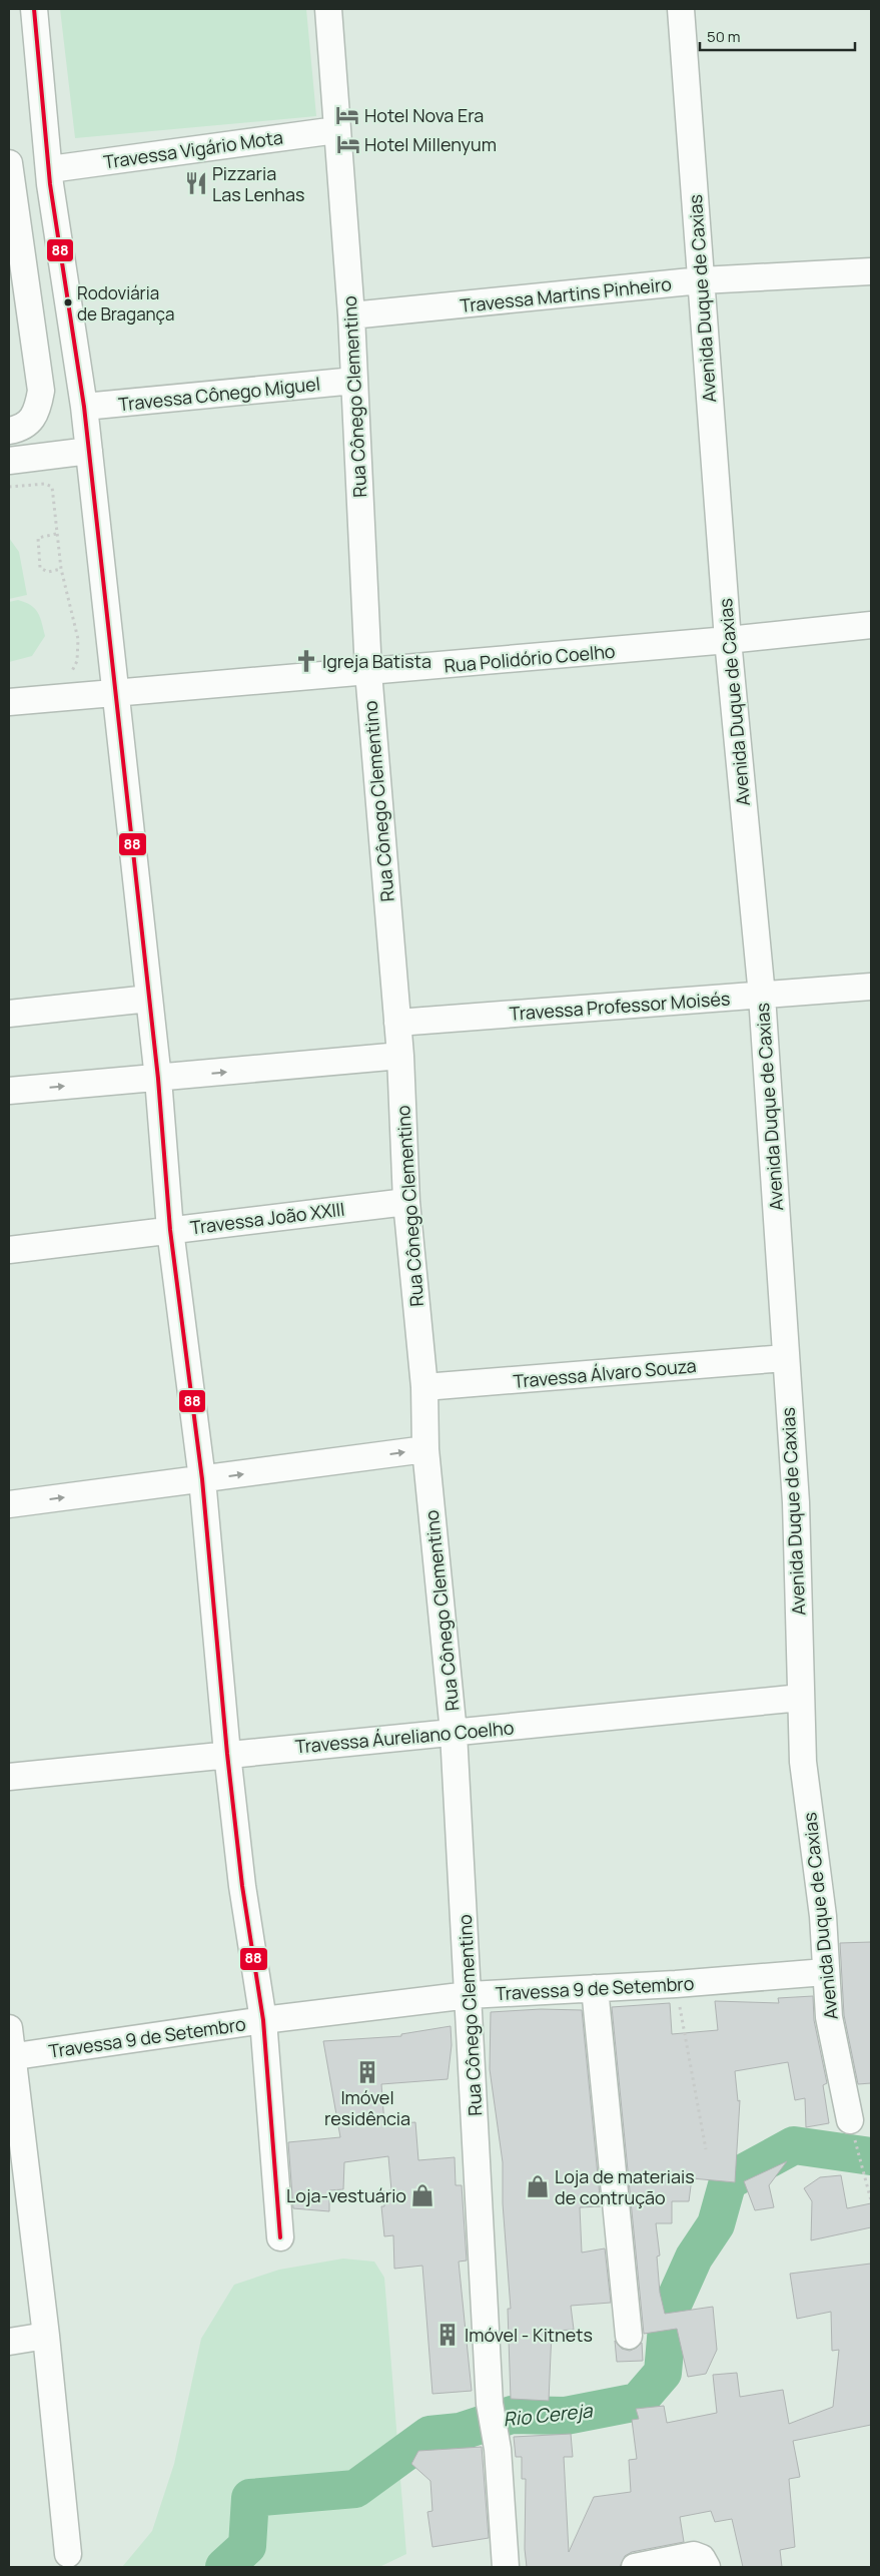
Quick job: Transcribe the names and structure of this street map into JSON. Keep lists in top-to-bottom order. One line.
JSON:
{"streets":{"street":["Travessa Vigário Mota","Travessa Martins Pinheiro","Avenida Duque de Caxias","Travessa Cônego Miguel","Rua Cônego Clementino","Rua Polidório Coelho","Travessa Professor Moisés","Travessa João XXIII","Travessa Álvaro Souza","Travessa Áureliano Coelho","Travessa 9 de Setembro"]},"crossings":[["Travessa Vigário Mota","Rua Cônego Clementino"],["Travessa Martins Pinheiro","Avenida Duque de Caxias"],["Travessa Martins Pinheiro","Rua Cônego Clementino"],["Avenida Duque de Caxias","Rua Polidório Coelho"],["Avenida Duque de Caxias","Travessa Professor Moisés"],["Avenida Duque de Caxias","Travessa Álvaro Souza"],["Avenida Duque de Caxias","Travessa Áureliano Coelho"],["Avenida Duque de Caxias","Travessa 9 de Setembro"],["Travessa Cônego Miguel","Rua Cônego Clementino"],["Rua Cônego Clementino","Rua Polidório Coelho"],["Rua Cônego Clementino","Travessa Professor Moisés"],["Rua Cônego Clementino","Travessa João XXIII"],["Rua Cônego Clementino","Travessa Álvaro Souza"],["Rua Cônego Clementino","Travessa Áureliano Coelho"],["Rua Cônego Clementino","Travessa 9 de Setembro"]],"water":["Rio Cereja"],"places":{"hotel":["Hotel Nova Era","Hotel Millenyum"],"restaurant":["Pizzaria Las Lenhas"],"other":["Rodoviária de Bragança"],"church":["Igreja Batista"],"building":["Imóvel residência","Imóvel - Kitnets"],"shop":["Loja de materiais de contrução","Loja-vestuário"]},"lines":["transit line 88"],"scale_bar":"50 m"}
